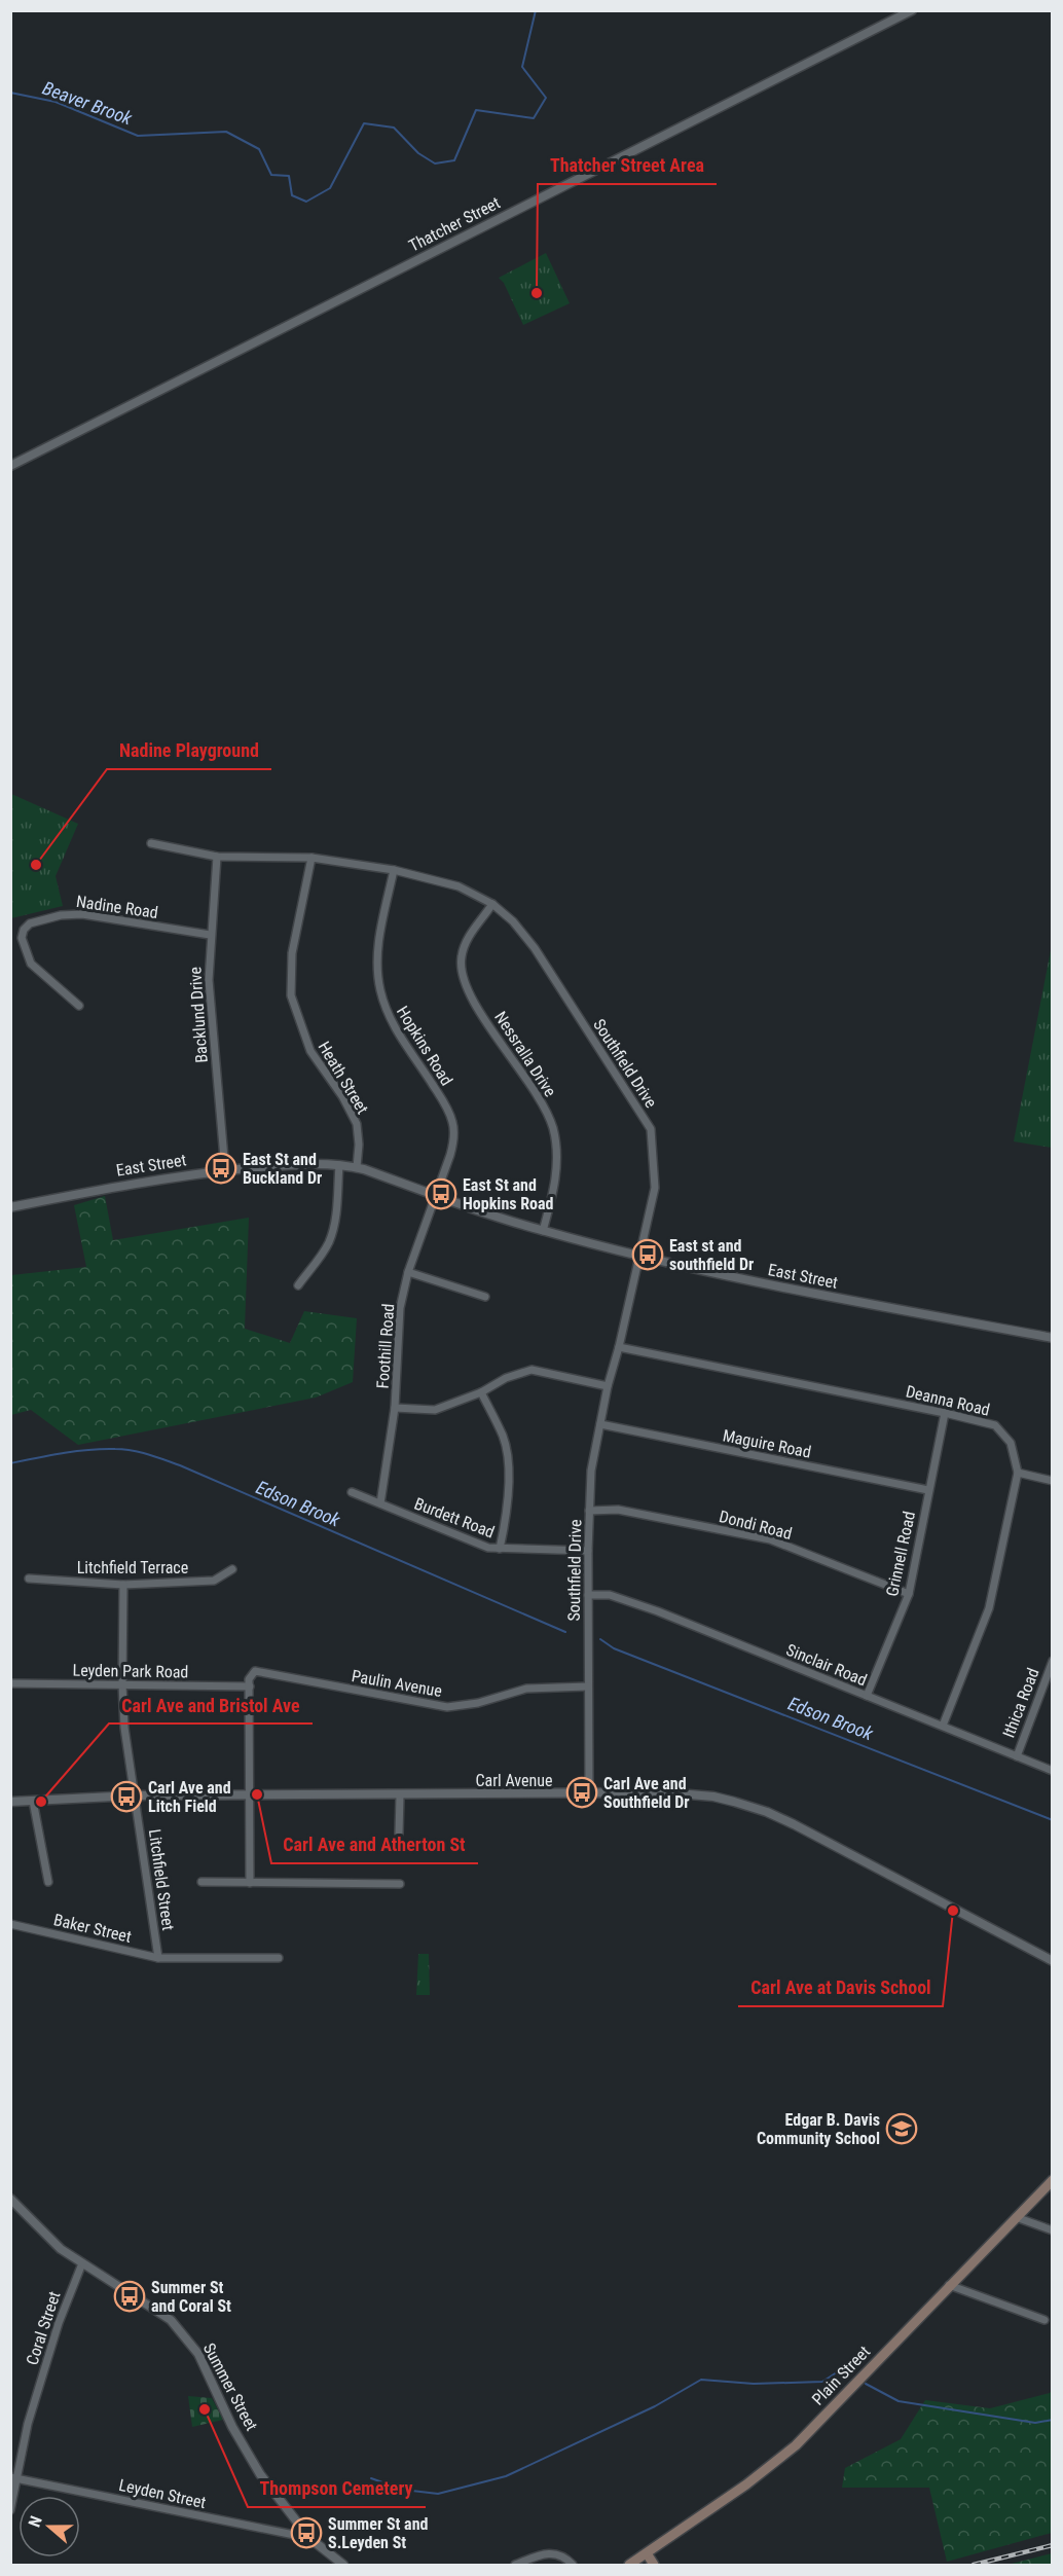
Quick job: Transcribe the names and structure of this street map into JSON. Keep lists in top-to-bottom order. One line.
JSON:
{"streets":{"main road":["Plain Street"],"street":["Thatcher Street","Nadine Road","Backlund Drive","Hopkins Road","Nessralla Drive","Southfield Drive","Heath Street","East Street","Foothill Road","Deanna Road","Maguire Road","Burdett Road","Dondi Road","Grinnell Road","Litchfield Terrace","Sinclair Road","Leyden Park Road","Paulin Avenue","Ithica Road","Carl Avenue","Litchfield Street","Baker Street","Coral Street","Summer Street","Leyden Street"]},"crossings":[["Nadine Road","Backlund Drive"],["Backlund Drive","Southfield Drive"],["Backlund Drive","East Street"],["Hopkins Road","Southfield Drive"],["Hopkins Road","East Street"],["Hopkins Road","Foothill Road"],["Nessralla Drive","Southfield Drive"],["Nessralla Drive","East Street"],["Southfield Drive","Heath Street"],["Southfield Drive","East Street"],["Southfield Drive","Deanna Road"],["Southfield Drive","Maguire Road"],["Southfield Drive","Burdett Road"],["Southfield Drive","Dondi Road"],["Southfield Drive","Sinclair Road"],["Southfield Drive","Paulin Avenue"],["Southfield Drive","Carl Avenue"],["Heath Street","East Street"],["East Street","Foothill Road"],["Foothill Road","Burdett Road"],["Deanna Road","Grinnell Road"],["Deanna Road","Sinclair Road"],["Maguire Road","Grinnell Road"],["Dondi Road","Grinnell Road"],["Grinnell Road","Sinclair Road"],["Litchfield Terrace","Litchfield Street"],["Sinclair Road","Ithica Road"],["Leyden Park Road","Paulin Avenue"],["Leyden Park Road","Litchfield Street"],["Carl Avenue","Litchfield Street"],["Litchfield Street","Baker Street"],["Coral Street","Summer Street"],["Coral Street","Leyden Street"],["Summer Street","Leyden Street"]],"water":["Beaver Brook","Edson Brook"],"places":{"other":["Thatcher Street Area","Nadine Playground","Carl Ave and Atherton St","Carl Ave and Bristol Ave","Carl Ave at Davis School","Thompson Cemetery"],"bus stop":["East St and Buckland Dr","East St and Hopkins Road","East st and southfield Dr","Carl Ave and Southfield Dr","Carl Ave and Litch Field","Summer St and Coral St","Summer St and S.Leyden St"],"school or university":["Edgar B. Davis Community School"]},"north":"left"}
